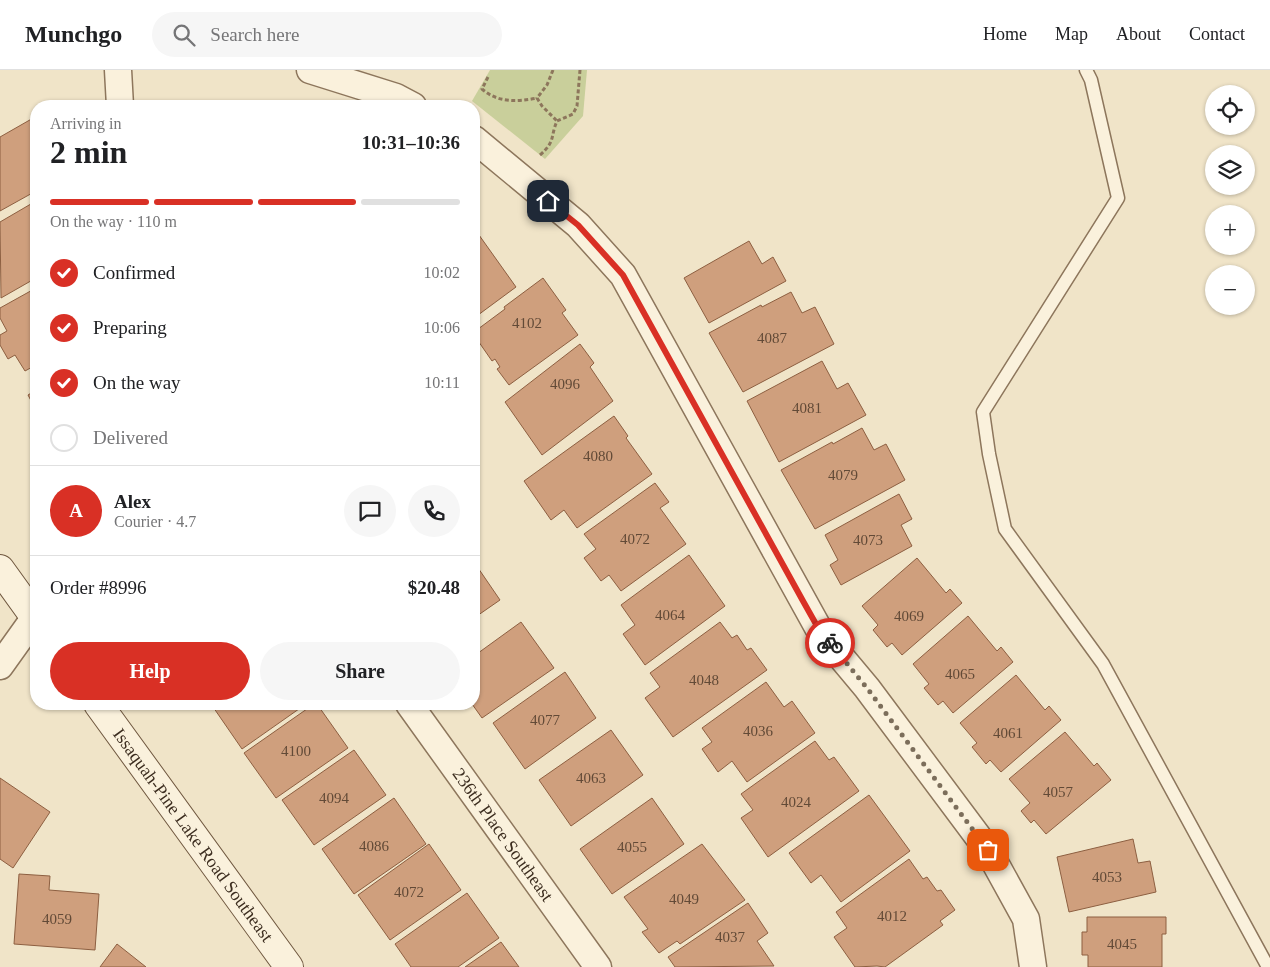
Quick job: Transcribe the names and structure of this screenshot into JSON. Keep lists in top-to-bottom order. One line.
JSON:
{"streets":{"main road":["Issaquah-Pine Lake Road Southeast"],"street":["236th Place Southeast"]},"house_numbers":["4102","4087","4096","4081","4080","4079","4072","4073","4064","4069","4065","4048","4077","4036","4061","4100","4063","4057","4094","4024","4086","4055","4053","4072","4049","4012","4059","4037","4045"],"page":{"header":"Munchgo","search":"Search here","nav":["Home","Map","About","Contact"],"map_buttons":["+","−"],"heading":["2 min","Arriving in","10:31–10:36"],"panel":["Alex","Courier · 4.7","Order #8996","$20.48"],"bar":"On the way · 110 m","list":[["Confirmed","10:02"],["Preparing","10:06"],["On the way","10:11"],"Delivered"],"round":"A","buttons":["Help","Share"]}}
